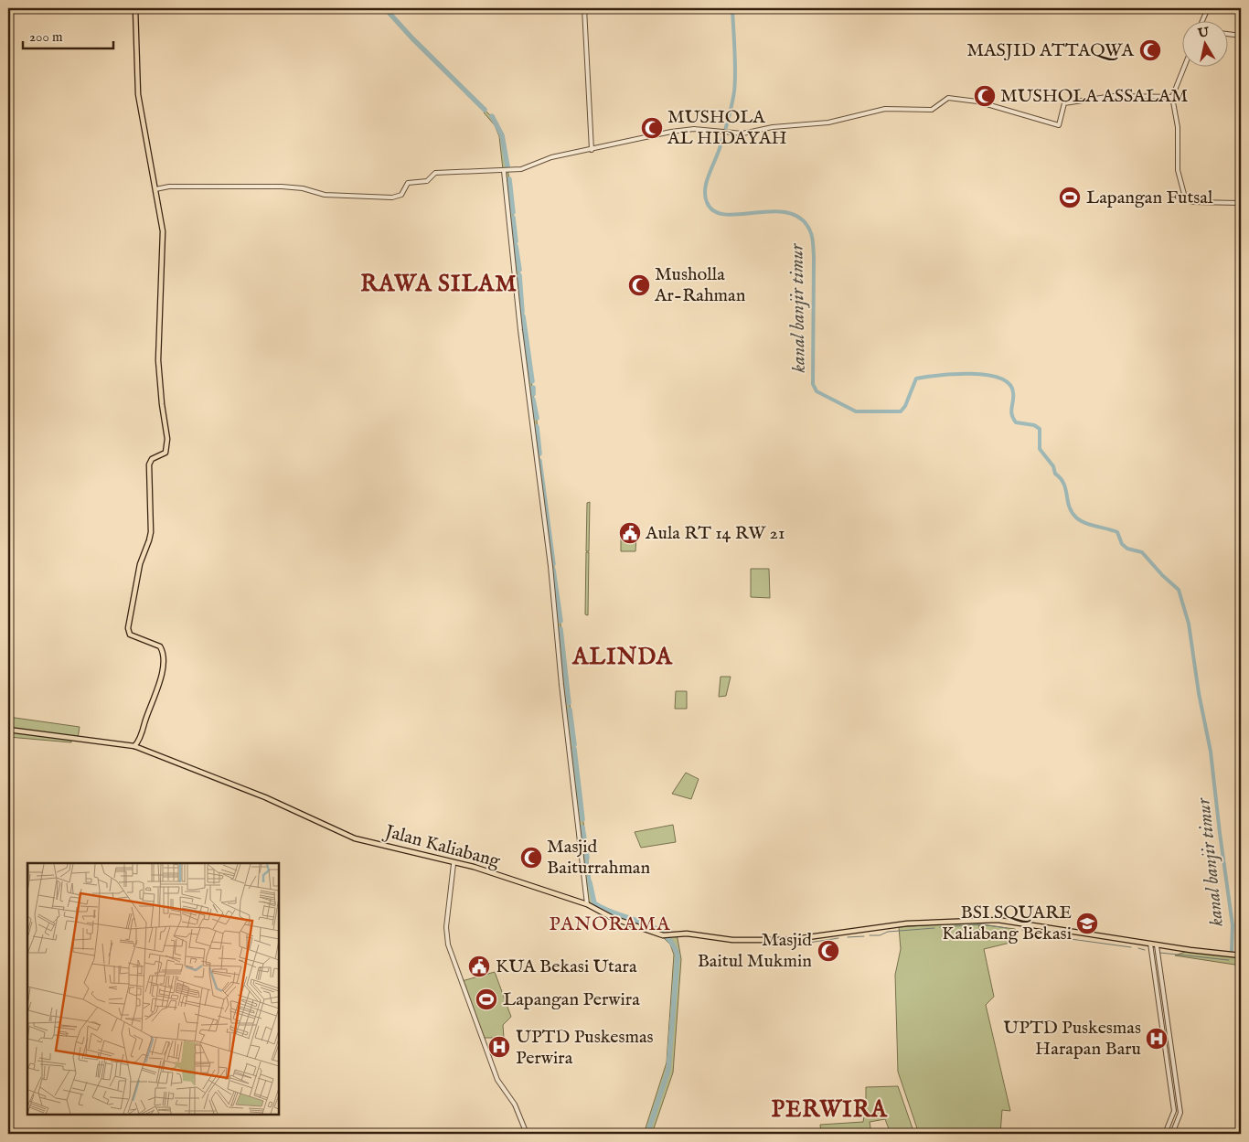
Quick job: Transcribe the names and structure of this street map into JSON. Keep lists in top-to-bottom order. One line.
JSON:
{"streets":{"main road":["Jalan Kaliabang"]},"districts":["RAWA SILAM","ALINDA","PANORAMA","PERWIRA"],"water":["kanal banjir timur"],"places":{"mosque":["MASJID ATTAQWA","MUSHOLA ASSALAM","MUSHOLA AL HIDAYAH","Musholla Ar-Rahman","Masjid Baiturrahman","Masjid Baitul Mukmin"],"sports":["Lapangan Futsal","Lapangan Perwira"],"public building":["Aula RT 14 RW 21","KUA Bekasi Utara"],"school or university":["BSI SQUARE Kaliabang Bekasi"],"hospital":["UPTD Puskesmas Harapan Baru","UPTD Puskesmas Perwira"]},"scale_bar":"200 m","north":"top"}
